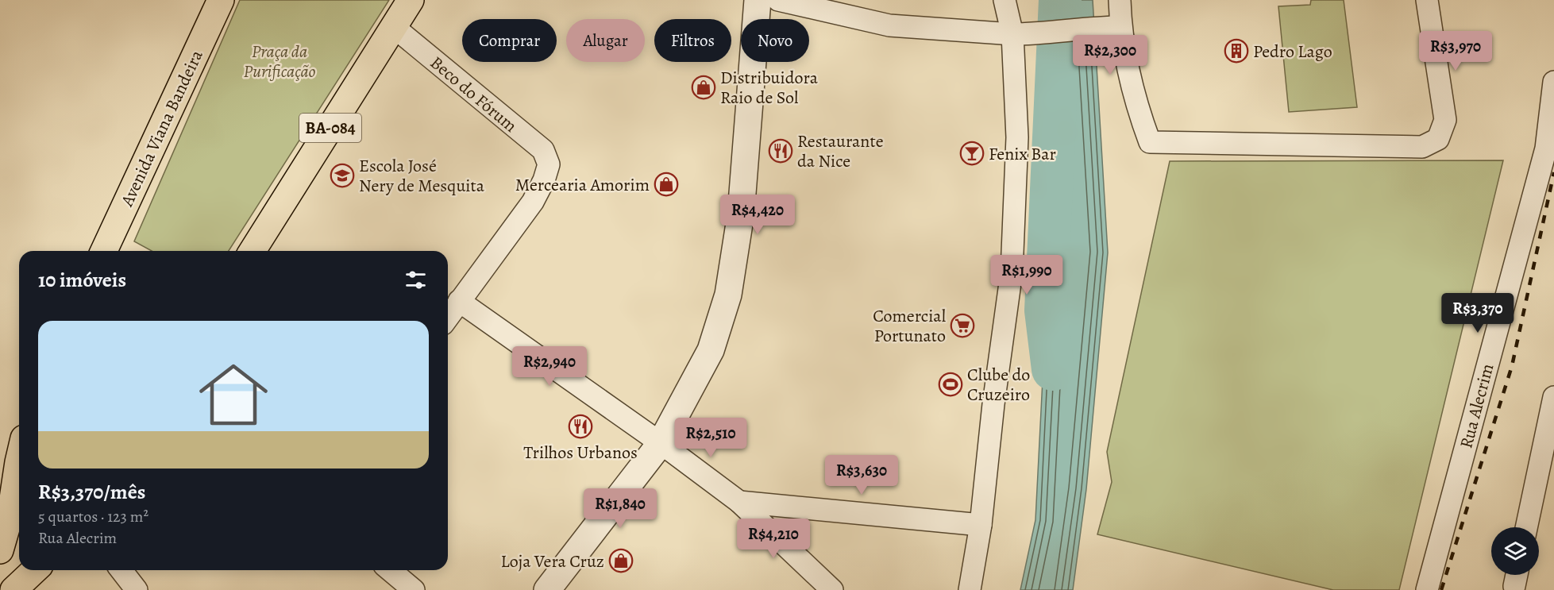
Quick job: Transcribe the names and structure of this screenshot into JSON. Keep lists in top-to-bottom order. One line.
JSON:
{"streets":{"main road":["Avenida Viana Bandeira","BA-084"],"street":["Beco do Fórum","Rua Alecrim"]},"crossings":[["Beco do Fórum","BA-084"]],"parks":["Praça da Purificação"],"places":{"building":["Pedro Lago"],"shop":["Distribuidora Raio de Sol","Mercearia Amorim","Loja Vera Cruz"],"restaurant":["Restaurante da Nice","Trilhos Urbanos"],"bar":["Fenix Bar"],"school or university":["Escola José Nery de Mesquita"],"supermarket":["Comercial Portunato"],"sports":["Clube do Cruzeiro"]},"page":{"chip":["Comprar","Alugar","Filtros","Novo"],"price":["R$3,970","R$2,300","R$4,420","R$1,990","R$3,370","R$2,940","R$2,510","R$3,630","R$1,840","R$4,210"],"heading":"10 imóveis","list":[{"name":"R$3,370/mês","note":"5 quartos · 123 m² · Rua Alecrim"}]}}
